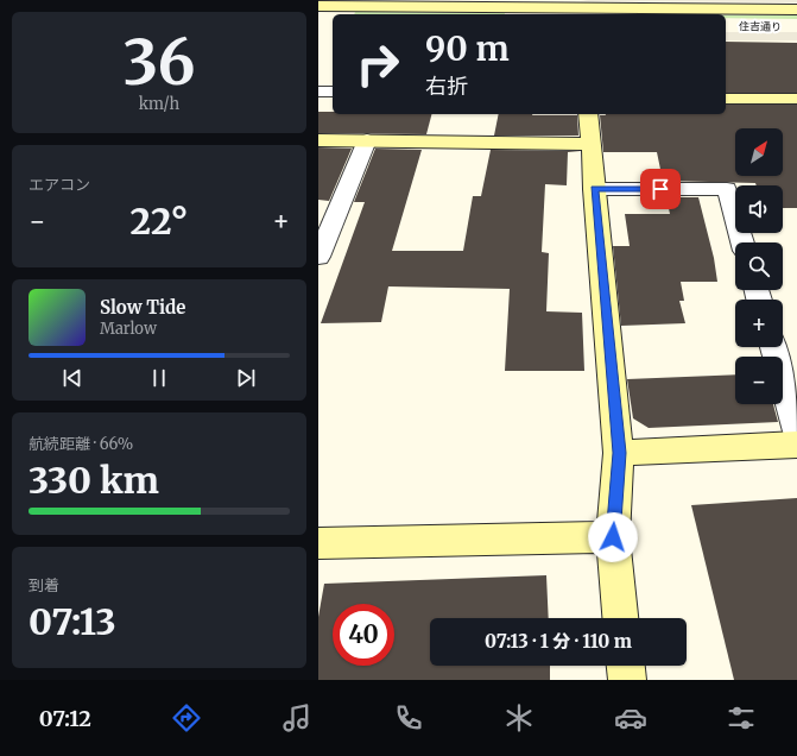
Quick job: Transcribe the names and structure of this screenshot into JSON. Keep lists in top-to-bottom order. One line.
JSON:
{"streets":{"street":["住吉通り"]},"north":"top right","page":{"tile":[["36","km/h"],"エアコン",["航続距離 · 66%","330 km"],["到着","07:13"]],"turn":["90 m","右折"],"map_buttons":["+","−"],"heat":["−","22°","+"],"song":["Slow Tide","Marlow"],"limit":"40","trip":"07:13 · 1 分 · 110 m","tabs":"07:12"}}
